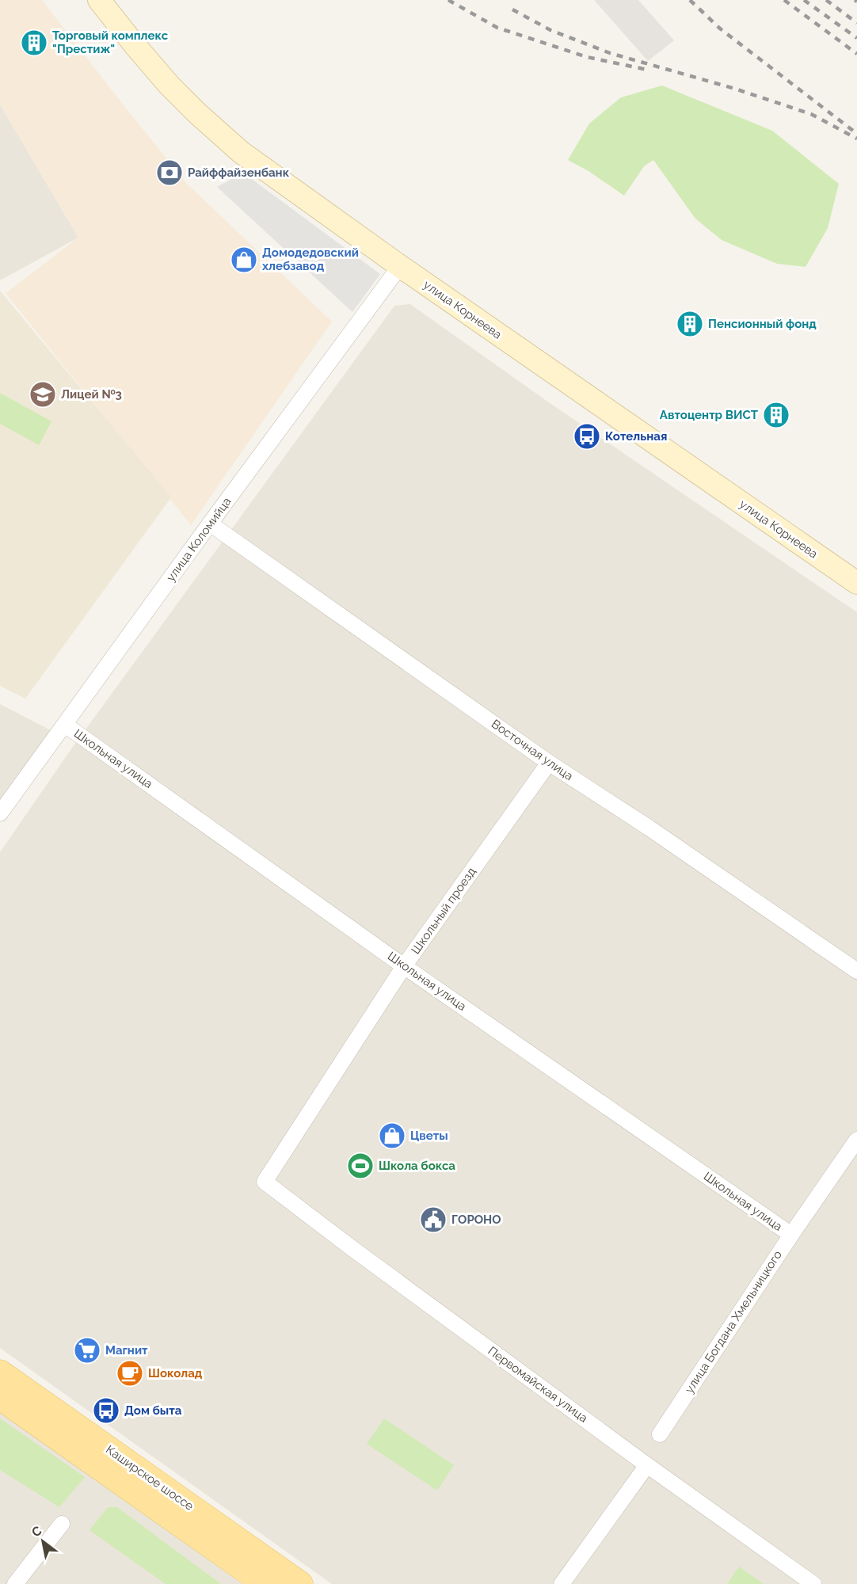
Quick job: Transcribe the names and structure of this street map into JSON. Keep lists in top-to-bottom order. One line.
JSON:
{"streets":{"main road":["Каширское шоссе"],"street":["улица Корнеева","улица Коломийца","Восточная улица","Школьная улица","Школьный проезд","улица Богдана Хмельницкого","Первомайская улица"]},"crossings":[["улица Корнеева","улица Коломийца"],["улица Коломийца","Восточная улица"],["улица Коломийца","Школьная улица"],["Восточная улица","Школьный проезд"],["Школьная улица","Школьный проезд"],["Школьная улица","улица Богдана Хмельницкого"],["Школьный проезд","Первомайская улица"]],"places":{"building":["Торговый комплекс \"Престиж\"","Пенсионный фонд","Автоцентр ВИСТ"],"bank":["Райффайзенбанк"],"shop":["Домодедовский хлебзавод","Цветы"],"school or university":["Лицей №3"],"bus stop":["Котельная","Дом быта"],"sports":["Школа бокса"],"public building":["ГОРОНО"],"supermarket":["Магнит"],"cafe":["Шоколад"]},"north":"top left"}
